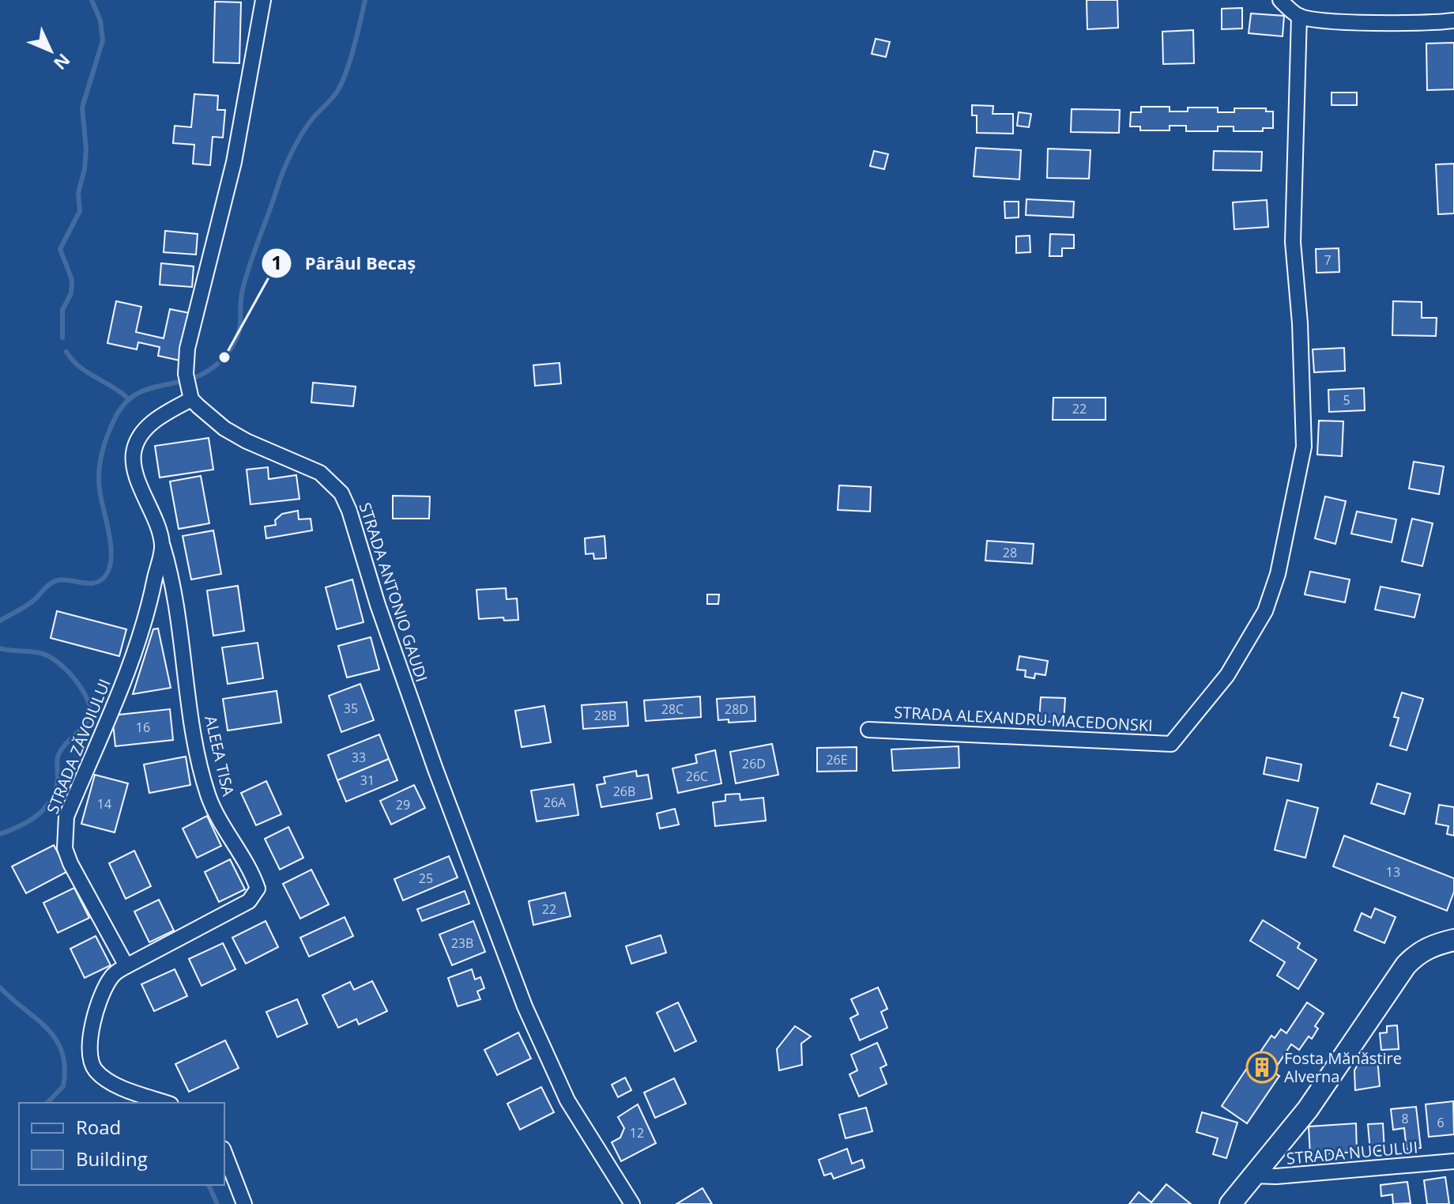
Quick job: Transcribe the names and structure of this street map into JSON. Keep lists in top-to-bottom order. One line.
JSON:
{"streets":{"street":["STRADA ANTONIO GAUDI","STRADA ALEXANDRU MACEDONSKI","STRADA ZĂVOIULUI","ALEEA TISA","STRADA NUCULUI"]},"crossings":[["STRADA ZĂVOIULUI","ALEEA TISA"]],"places":{"other":["Pârâul Becaș"],"building":["Fosta Mănăstire Alverna"]},"house_numbers":["7","5","22","28","35","28C","28D","28B","16","33","26E","26D","26C","31","26B","26A","14","29","13","25","22","23B","8","6","12"],"legend":["Road","Building"],"north":"bottom right"}
